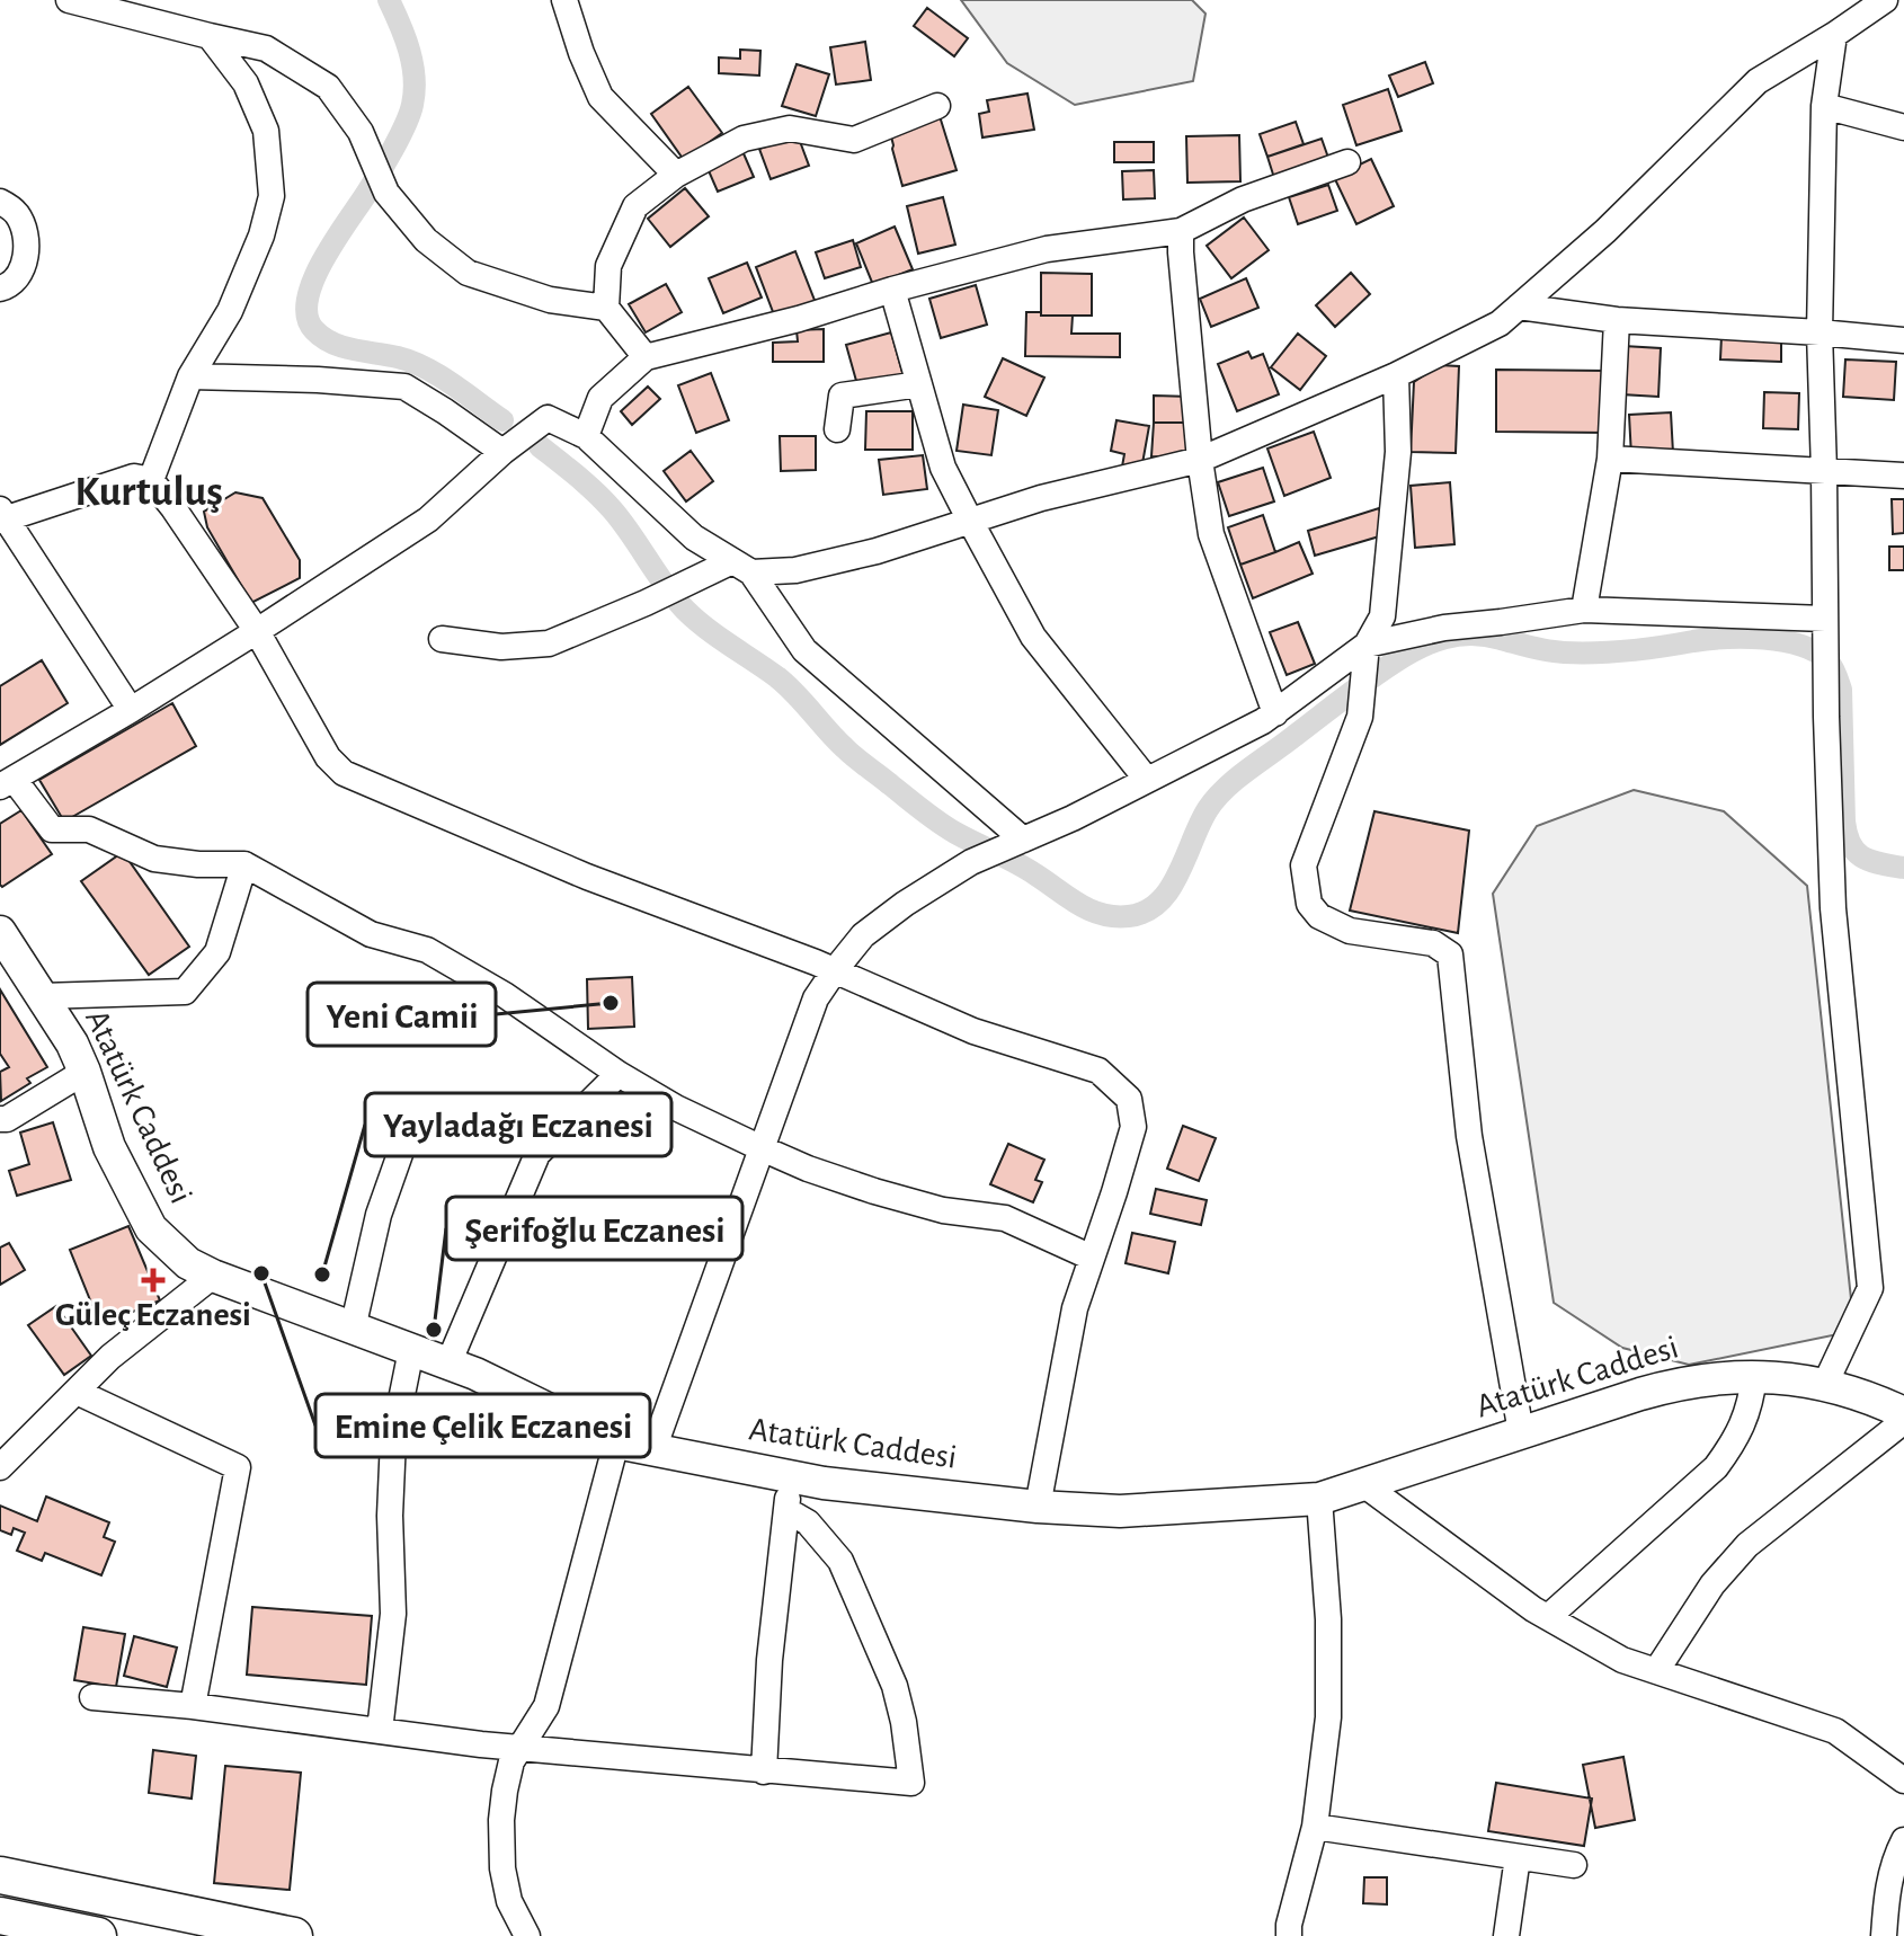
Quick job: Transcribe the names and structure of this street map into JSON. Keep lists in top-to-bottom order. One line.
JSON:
{"streets":{"main road":["Atatürk Caddesi"]},"districts":["Kurtuluş"],"places":{"other":["Yeni Camii","Emine Çelik Eczanesi","Yayladağı Eczanesi","Şerifoğlu Eczanesi"],"health":["Güleç Eczanesi"]}}
